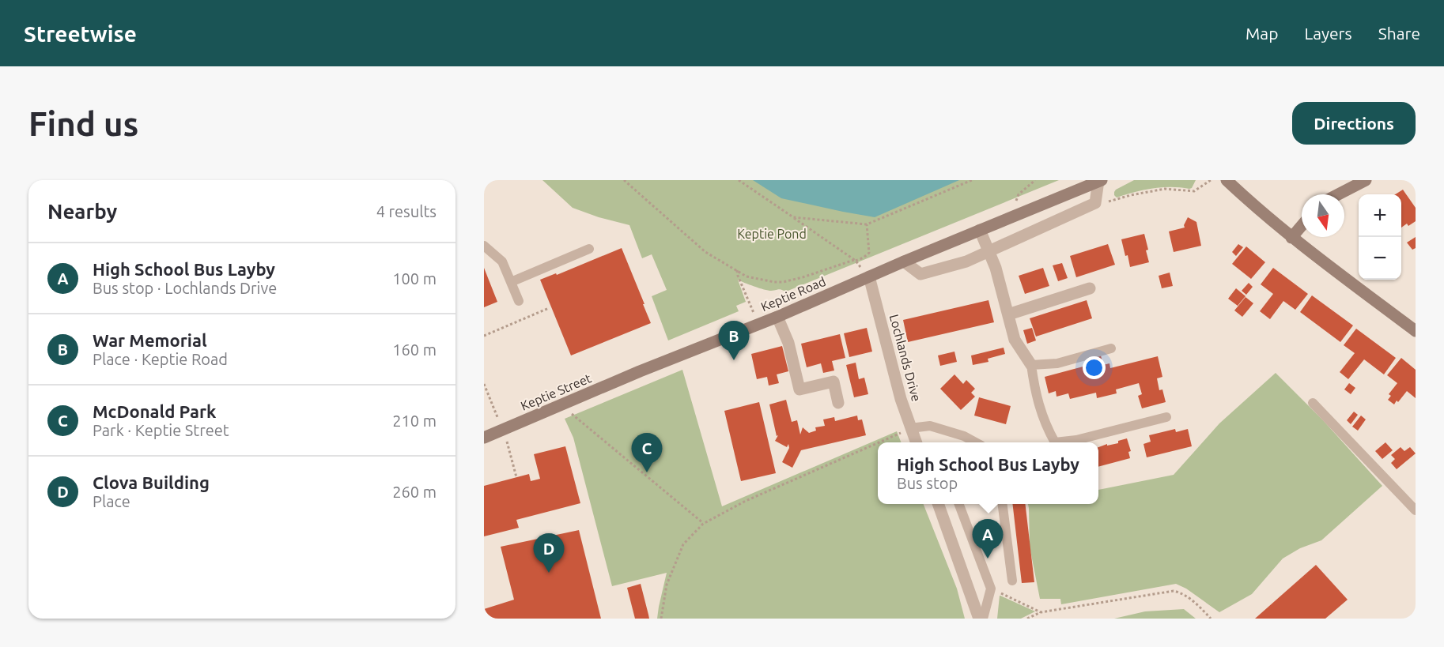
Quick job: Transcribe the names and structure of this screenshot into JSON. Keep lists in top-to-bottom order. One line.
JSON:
{"streets":{"main road":["Keptie Road","Keptie Street"],"street":["Lochlands Drive"]},"crossings":[["Keptie Road","Lochlands Drive"],["Keptie Road","Keptie Street"]],"parks":["Keptie Pond"],"north":"bottom","page":{"header":"Streetwise","nav":["Map","Layers","Share"],"buttons":"Directions","title":"Find us","heading":["Nearby","4 results"],"map_buttons":["+","−"],"list":[{"mark":"A","name":"High School Bus Layby","note":"Bus stop · Lochlands Drive","value":"100 m"},{"mark":"B","name":"War Memorial","note":"Place · Keptie Road","value":"160 m"},{"mark":"C","name":"McDonald Park","note":"Park · Keptie Street","value":"210 m"},{"mark":"D","name":"Clova Building","note":"Place","value":"260 m"}],"pins":["B","C","A","D"],"popup":["High School Bus Layby","Bus stop"]}}
